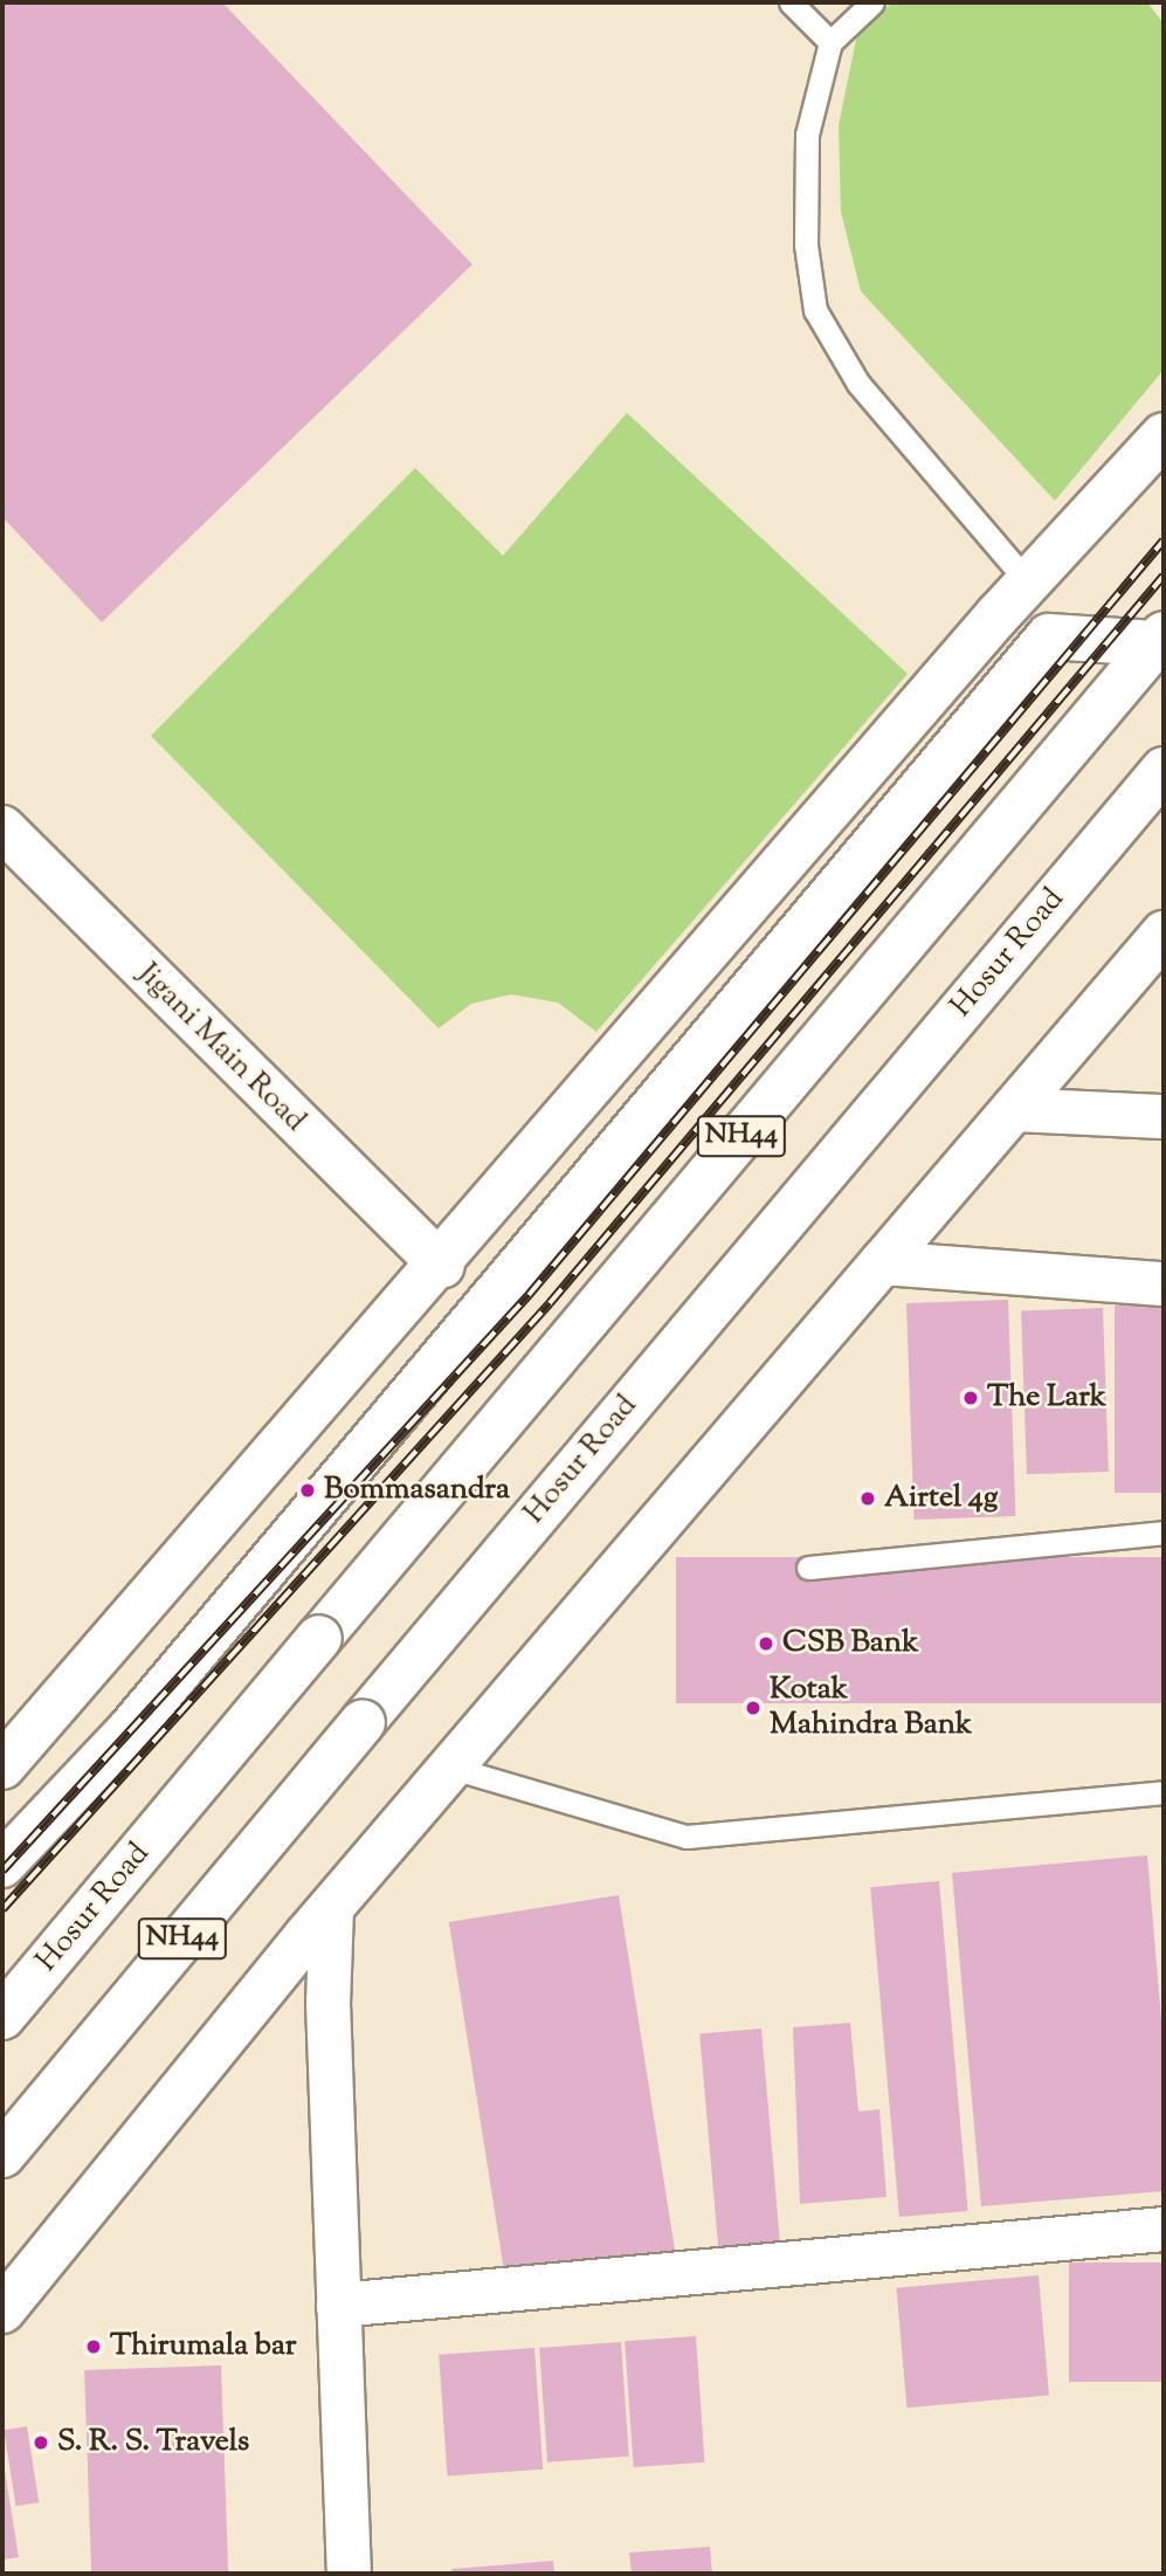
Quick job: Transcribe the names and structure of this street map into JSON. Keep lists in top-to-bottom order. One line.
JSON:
{"streets":{"main road":["Hosur Road","Jigani Main Road","NH44"]},"places":["The Lark","Bommasandra","Airtel 4g","CSB Bank","Kotak Mahindra Bank","Thirumala bar","S. R. S. Travels"]}
